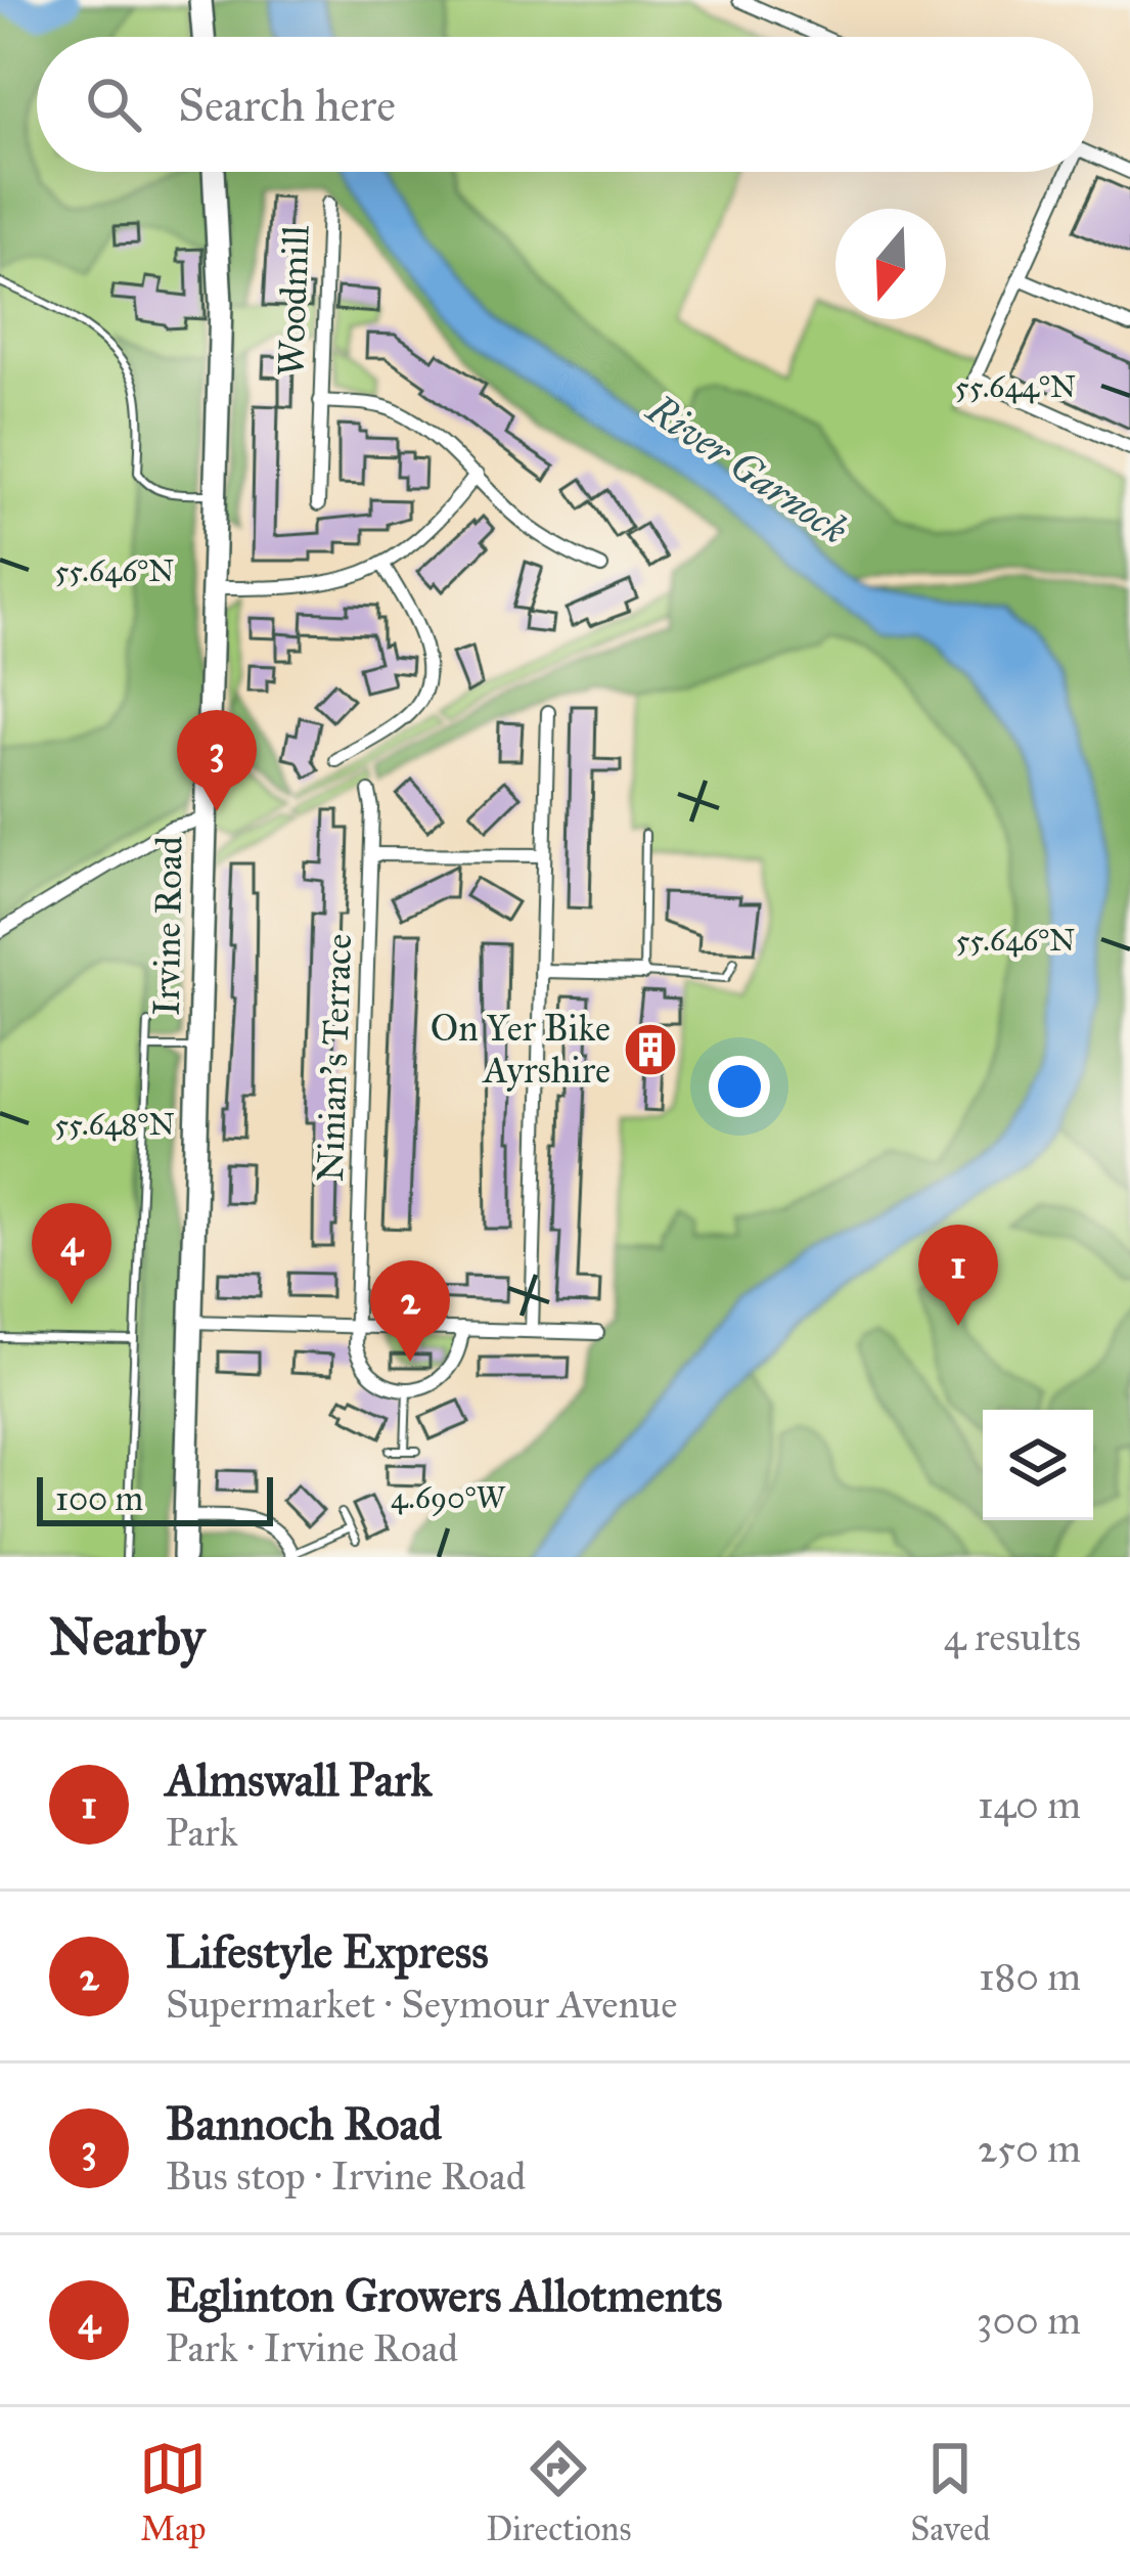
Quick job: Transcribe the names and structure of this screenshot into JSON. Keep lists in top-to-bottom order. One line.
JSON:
{"streets":{"main road":["Irvine Road"],"street":["Woodmill","Ninian's Terrace"]},"water":["River Garnock"],"places":{"building":["On Yer Bike Ayrshire"]},"scale_bar":"100 m","north":"bottom","page":{"search":"Search here","pins":["3","4","1","2"],"scale":"100 m","heading":["Nearby","4 results"],"list":[{"mark":"1","name":"Almswall Park","note":"Park","value":"140 m"},{"mark":"2","name":"Lifestyle Express","note":"Supermarket · Seymour Avenue","value":"180 m"},{"mark":"3","name":"Bannoch Road","note":"Bus stop · Irvine Road","value":"250 m"},{"mark":"4","name":"Eglinton Growers Allotments","note":"Park · Irvine Road","value":"300 m"}],"nav":["Map","Directions","Saved"]},"coordinates":["55.644°N","55.646°N","55.648°N","4.690°W"]}
